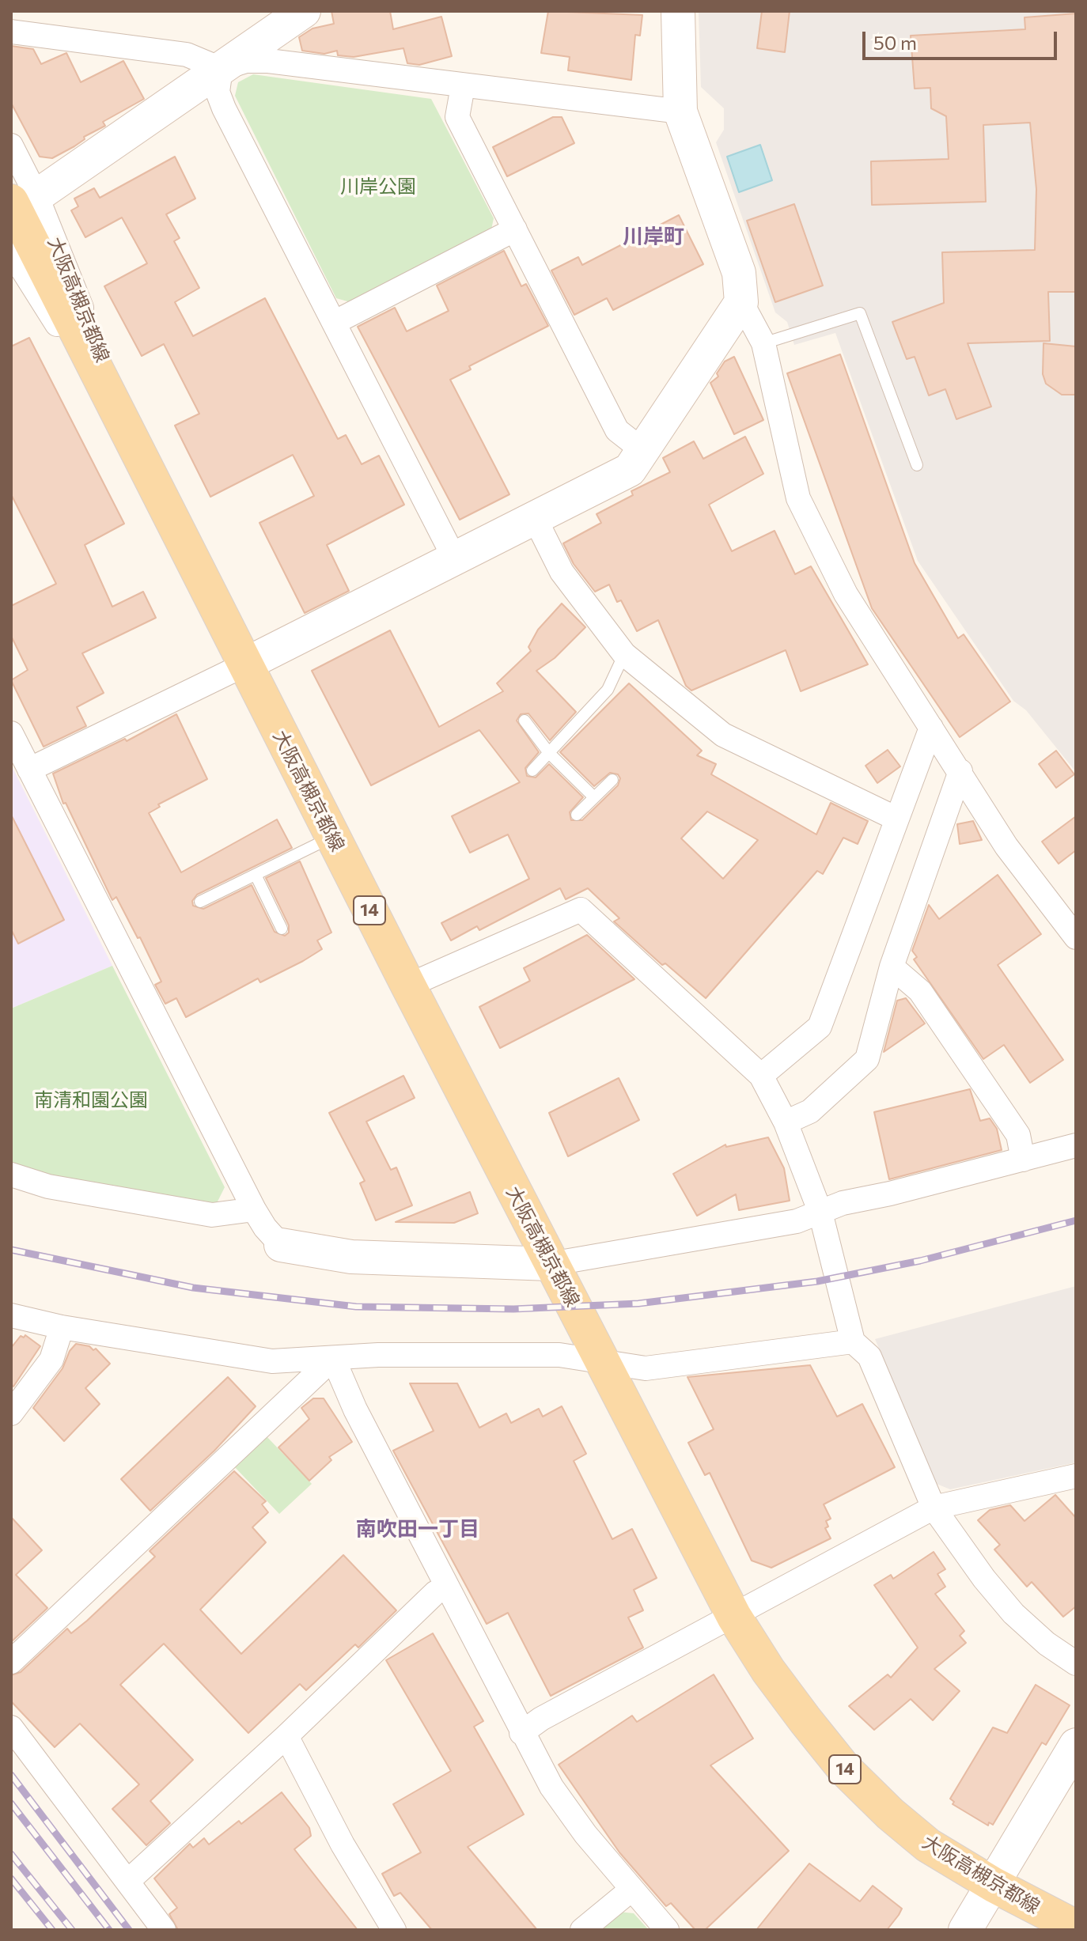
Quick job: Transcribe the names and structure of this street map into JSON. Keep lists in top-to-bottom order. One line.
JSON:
{"streets":{"main road":["大阪高槻京都線","14"]},"districts":["川岸町","南吹田一丁目"],"parks":["川岸公園","南清和園公園"],"scale_bar":"50 m"}
